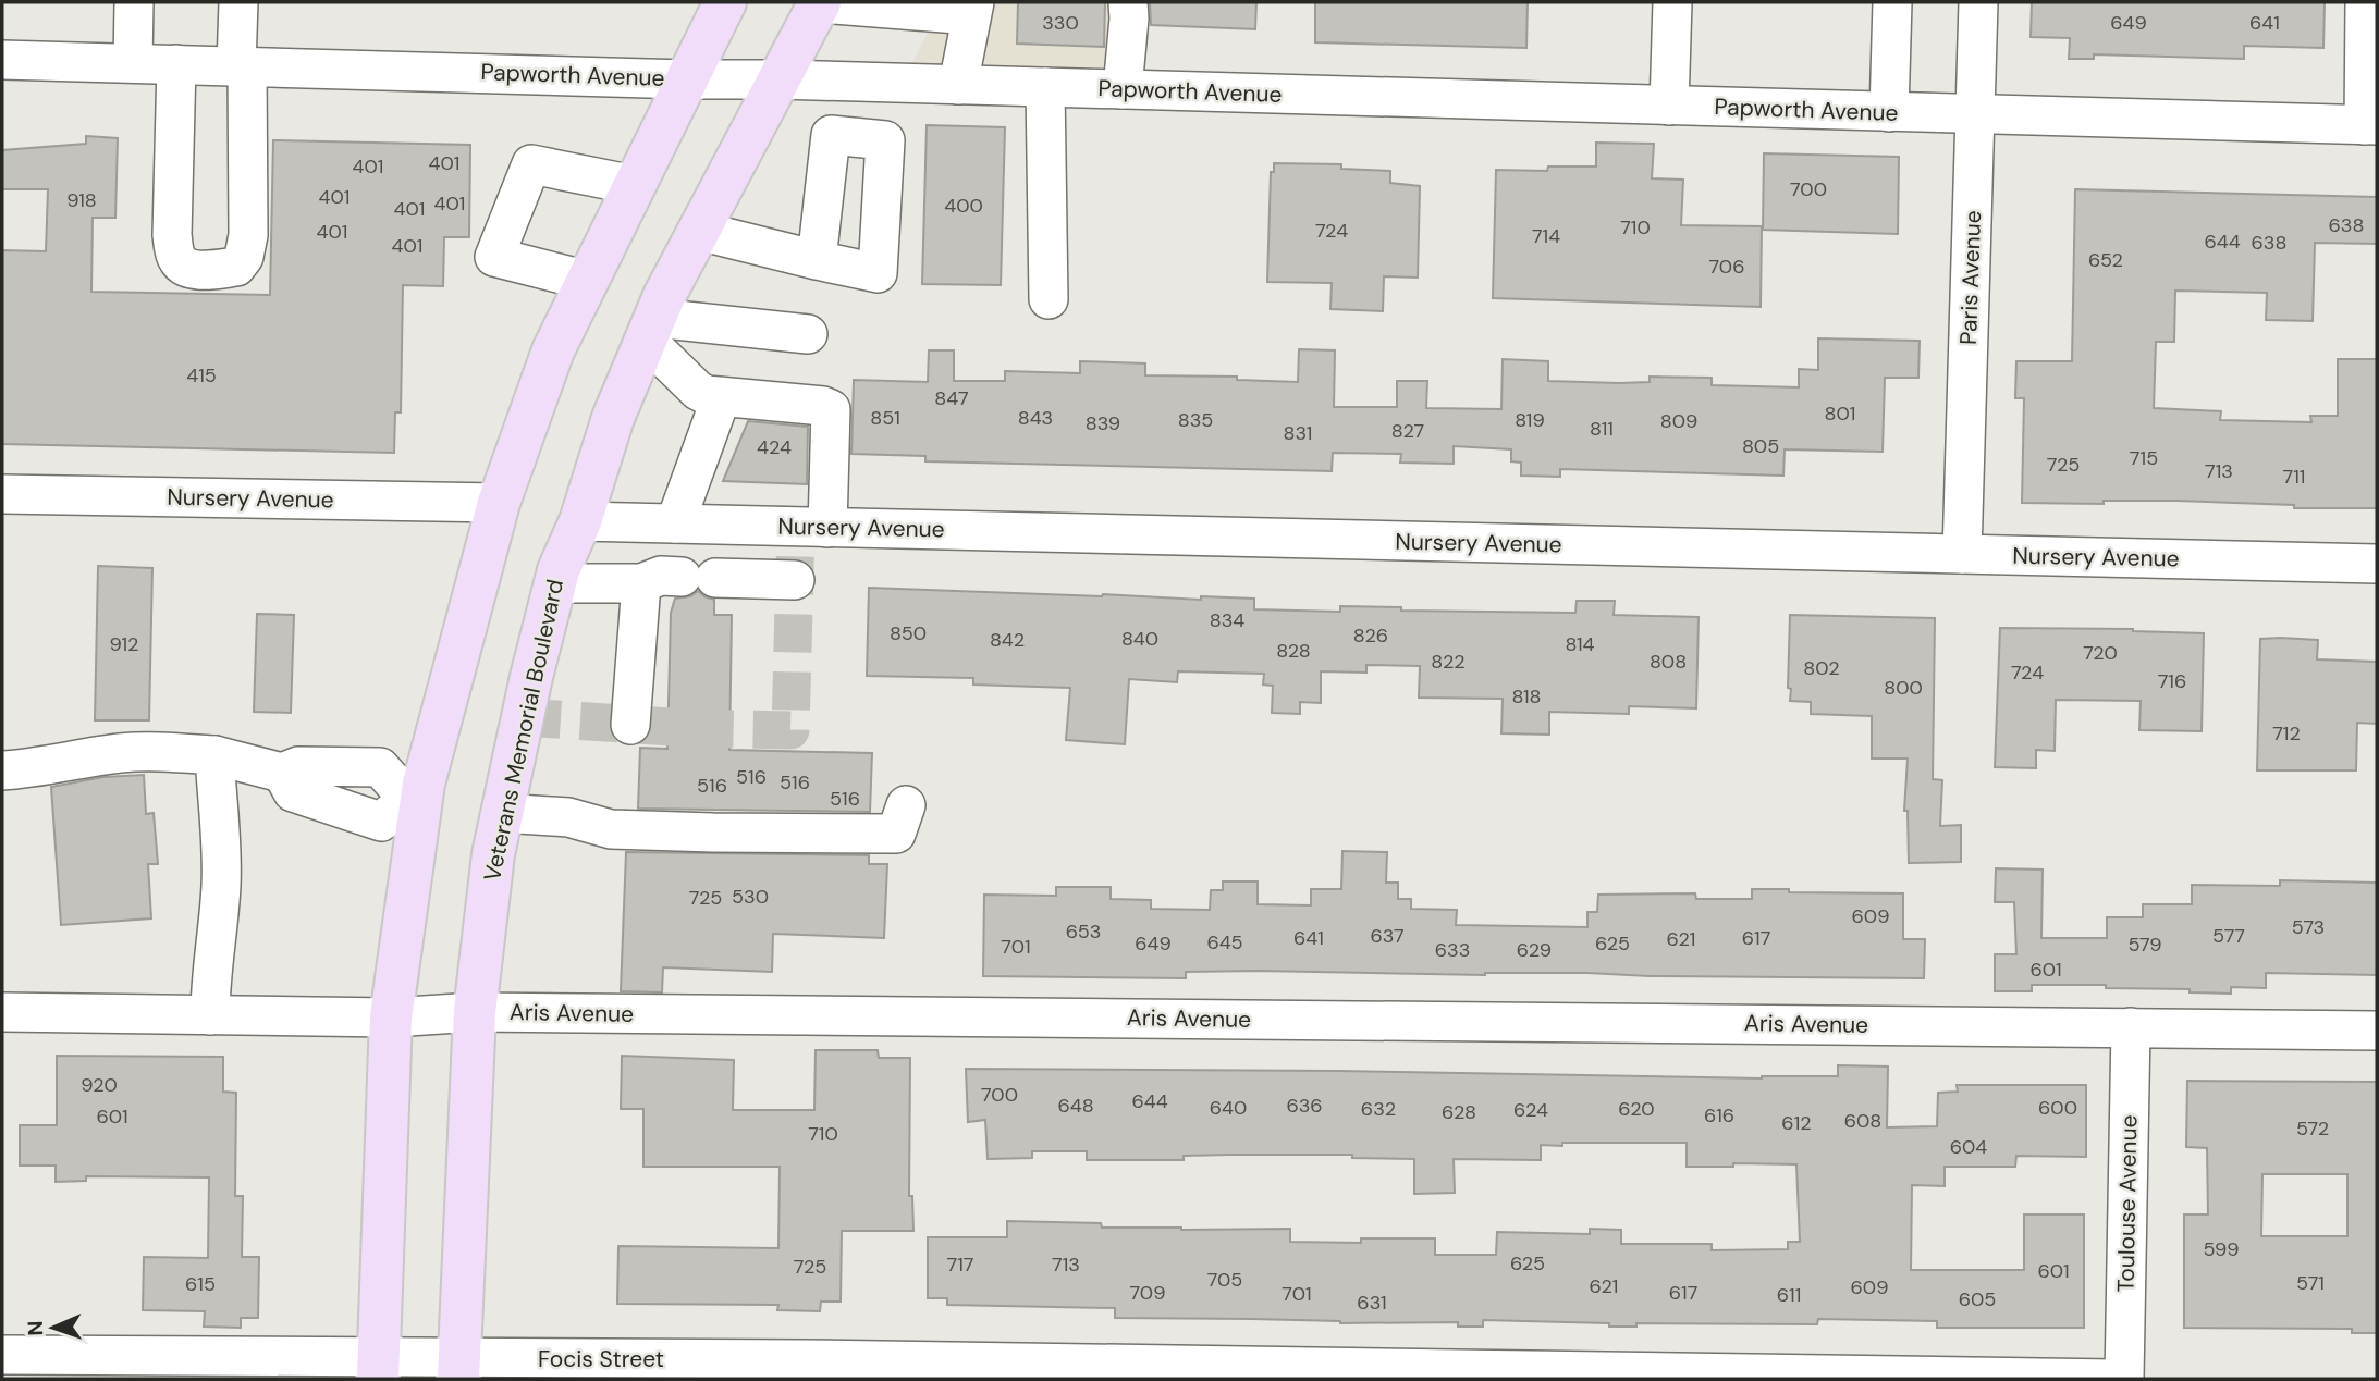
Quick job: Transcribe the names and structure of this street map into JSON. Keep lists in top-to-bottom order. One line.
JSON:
{"streets":{"main road":["Veterans Memorial Boulevard"],"street":["Papworth Avenue","Paris Avenue","Nursery Avenue","Aris Avenue","Toulouse Avenue","Focis Street"]},"crossings":[["Papworth Avenue","Paris Avenue"],["Papworth Avenue","Veterans Memorial Boulevard"],["Paris Avenue","Nursery Avenue"],["Nursery Avenue","Veterans Memorial Boulevard"],["Veterans Memorial Boulevard","Aris Avenue"],["Veterans Memorial Boulevard","Focis Street"],["Aris Avenue","Toulouse Avenue"]],"house_numbers":["330","649","641","401","401","700","401","918","401","400","401","638","710","724","401","714","644","638","401","652","706","415","847","801","851","843","835","819","809","839","811","827","831","805","424","715","725","713","711","834","850","826","840","842","912","814","828","720","822","808","802","724","716","800","818","712","516","516","516","516","530","725","609","573","653","637","577","641","617","621","645","649","625","579","701","633","629","601","920","700","644","648","636","640","600","632","620","624","628","616","601","608","612","572","710","604","599","625","717","713","725","601","705","571","615","621","609","709","617","701","611","605","631"],"north":"left"}
